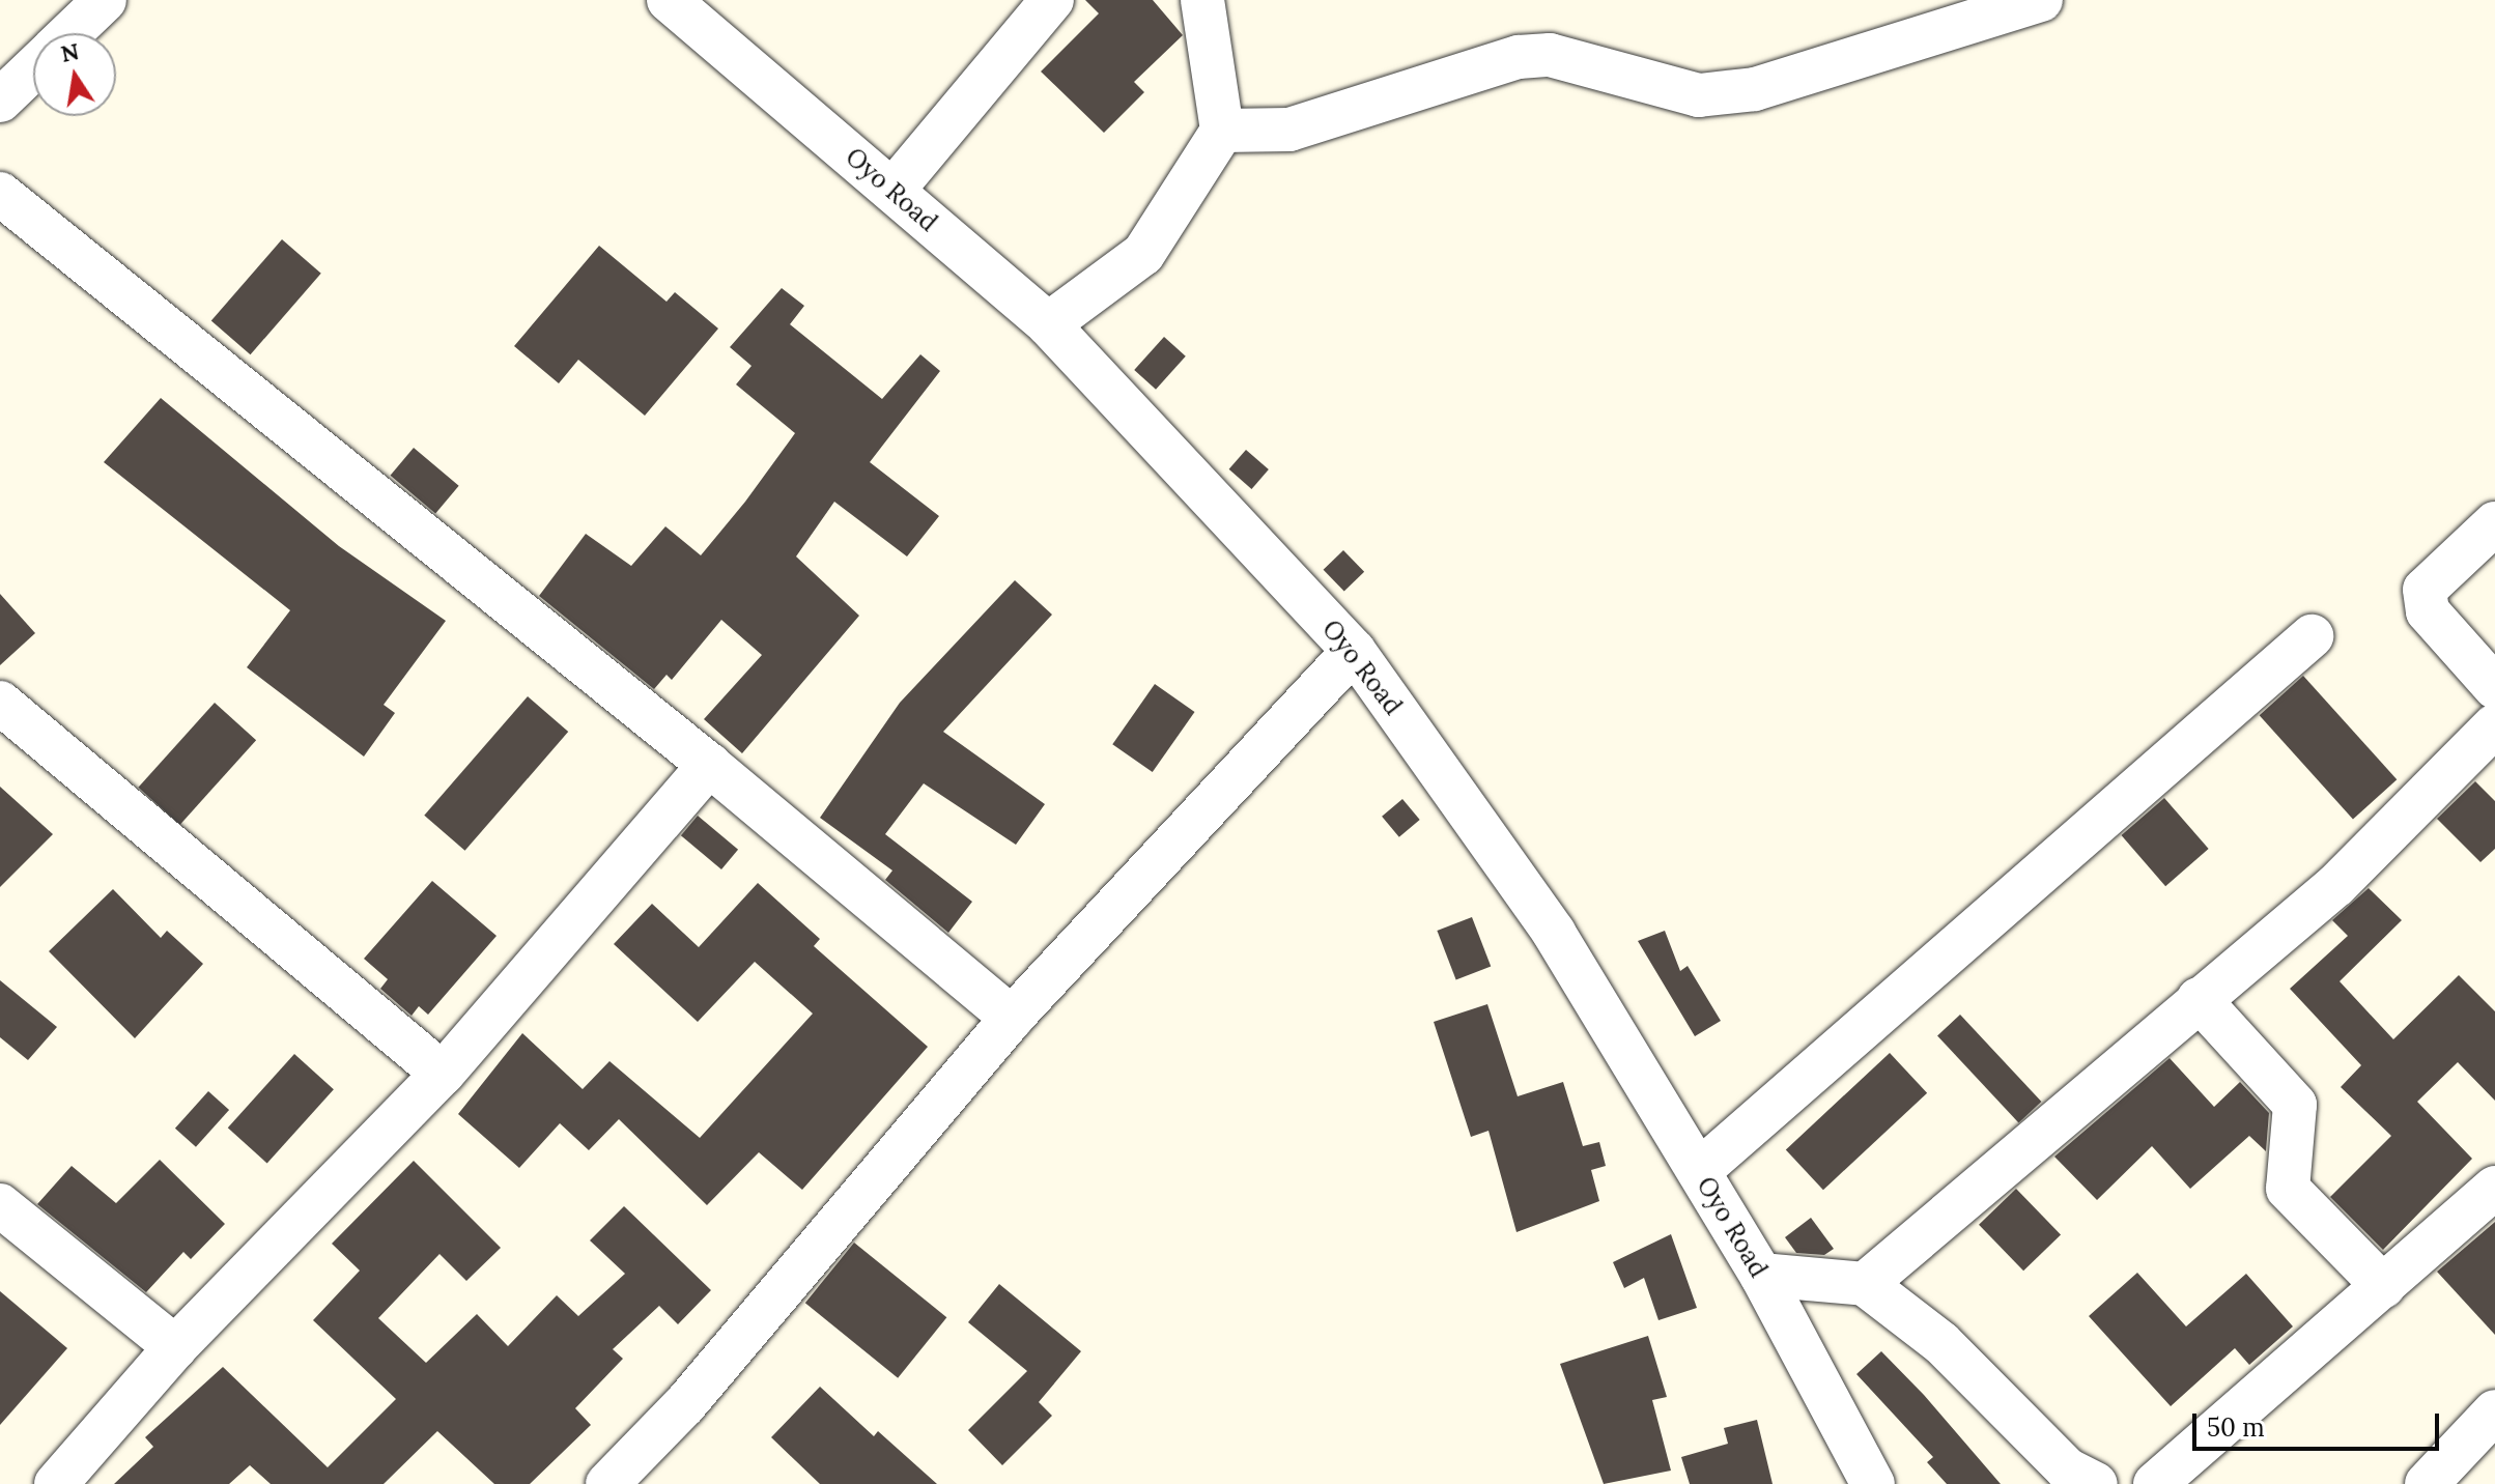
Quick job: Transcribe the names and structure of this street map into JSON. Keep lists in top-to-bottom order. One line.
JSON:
{"streets":{"street":["Oyo Road"]},"scale_bar":"50 m","north":"top"}
